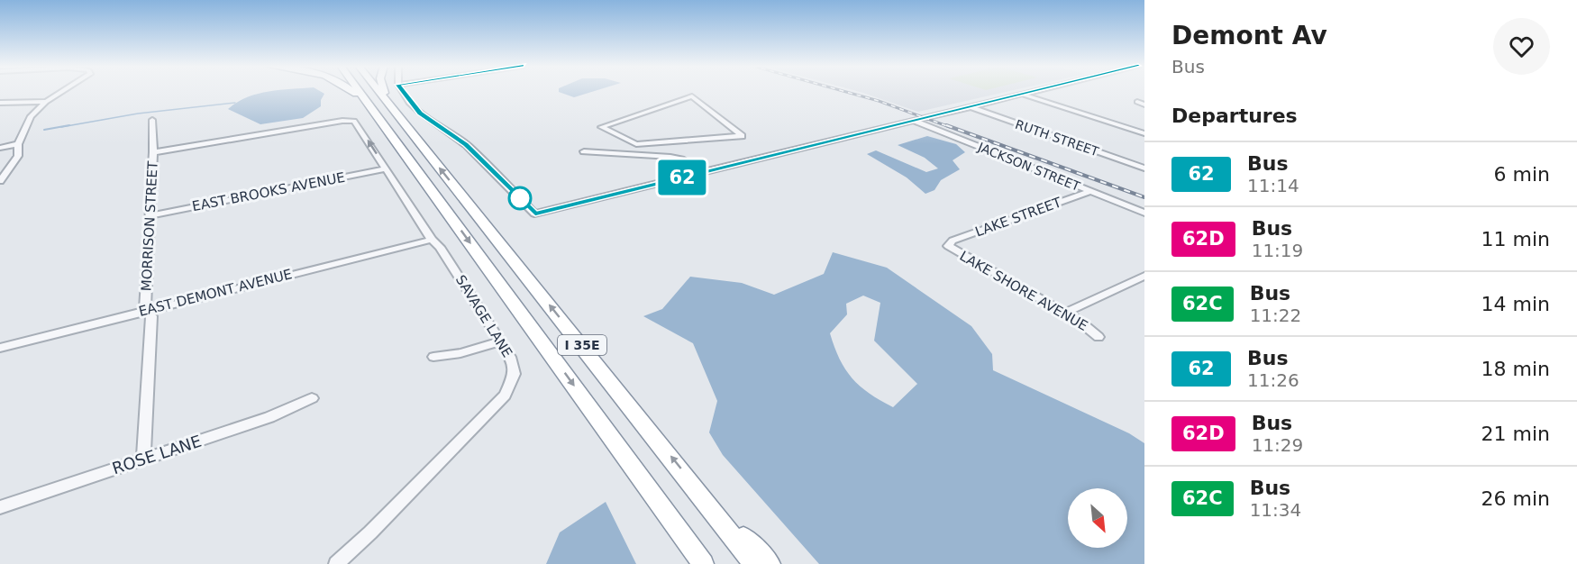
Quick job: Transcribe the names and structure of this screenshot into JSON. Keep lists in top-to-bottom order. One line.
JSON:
{"streets":{"highway":["I 35E"],"street":["RUTH STREET","JACKSON STREET","EAST BROOKS AVENUE","LAKE STREET","MORRISON STREET","LAKE SHORE AVENUE","EAST DEMONT AVENUE","SAVAGE LANE","ROSE LANE"]},"crossings":[["JACKSON STREET","LAKE STREET"],["EAST BROOKS AVENUE","MORRISON STREET"],["EAST BROOKS AVENUE","SAVAGE LANE"],["LAKE STREET","LAKE SHORE AVENUE"],["MORRISON STREET","EAST DEMONT AVENUE"],["MORRISON STREET","SAVAGE LANE"],["MORRISON STREET","ROSE LANE"],["EAST DEMONT AVENUE","SAVAGE LANE"]],"lines":["bus line 62"],"north":"bottom right","page":{"on_map":"62","heading":[["Demont Av","Bus"],"Departures"],"list":[{"mark":"62","name":"Bus","note":"11:14","value":"6 min"},{"mark":"62D","name":"Bus","note":"11:19","value":"11 min"},{"mark":"62C","name":"Bus","note":"11:22","value":"14 min"},{"mark":"62","name":"Bus","note":"11:26","value":"18 min"},{"mark":"62D","name":"Bus","note":"11:29","value":"21 min"},{"mark":"62C","name":"Bus","note":"11:34","value":"26 min"}]}}
